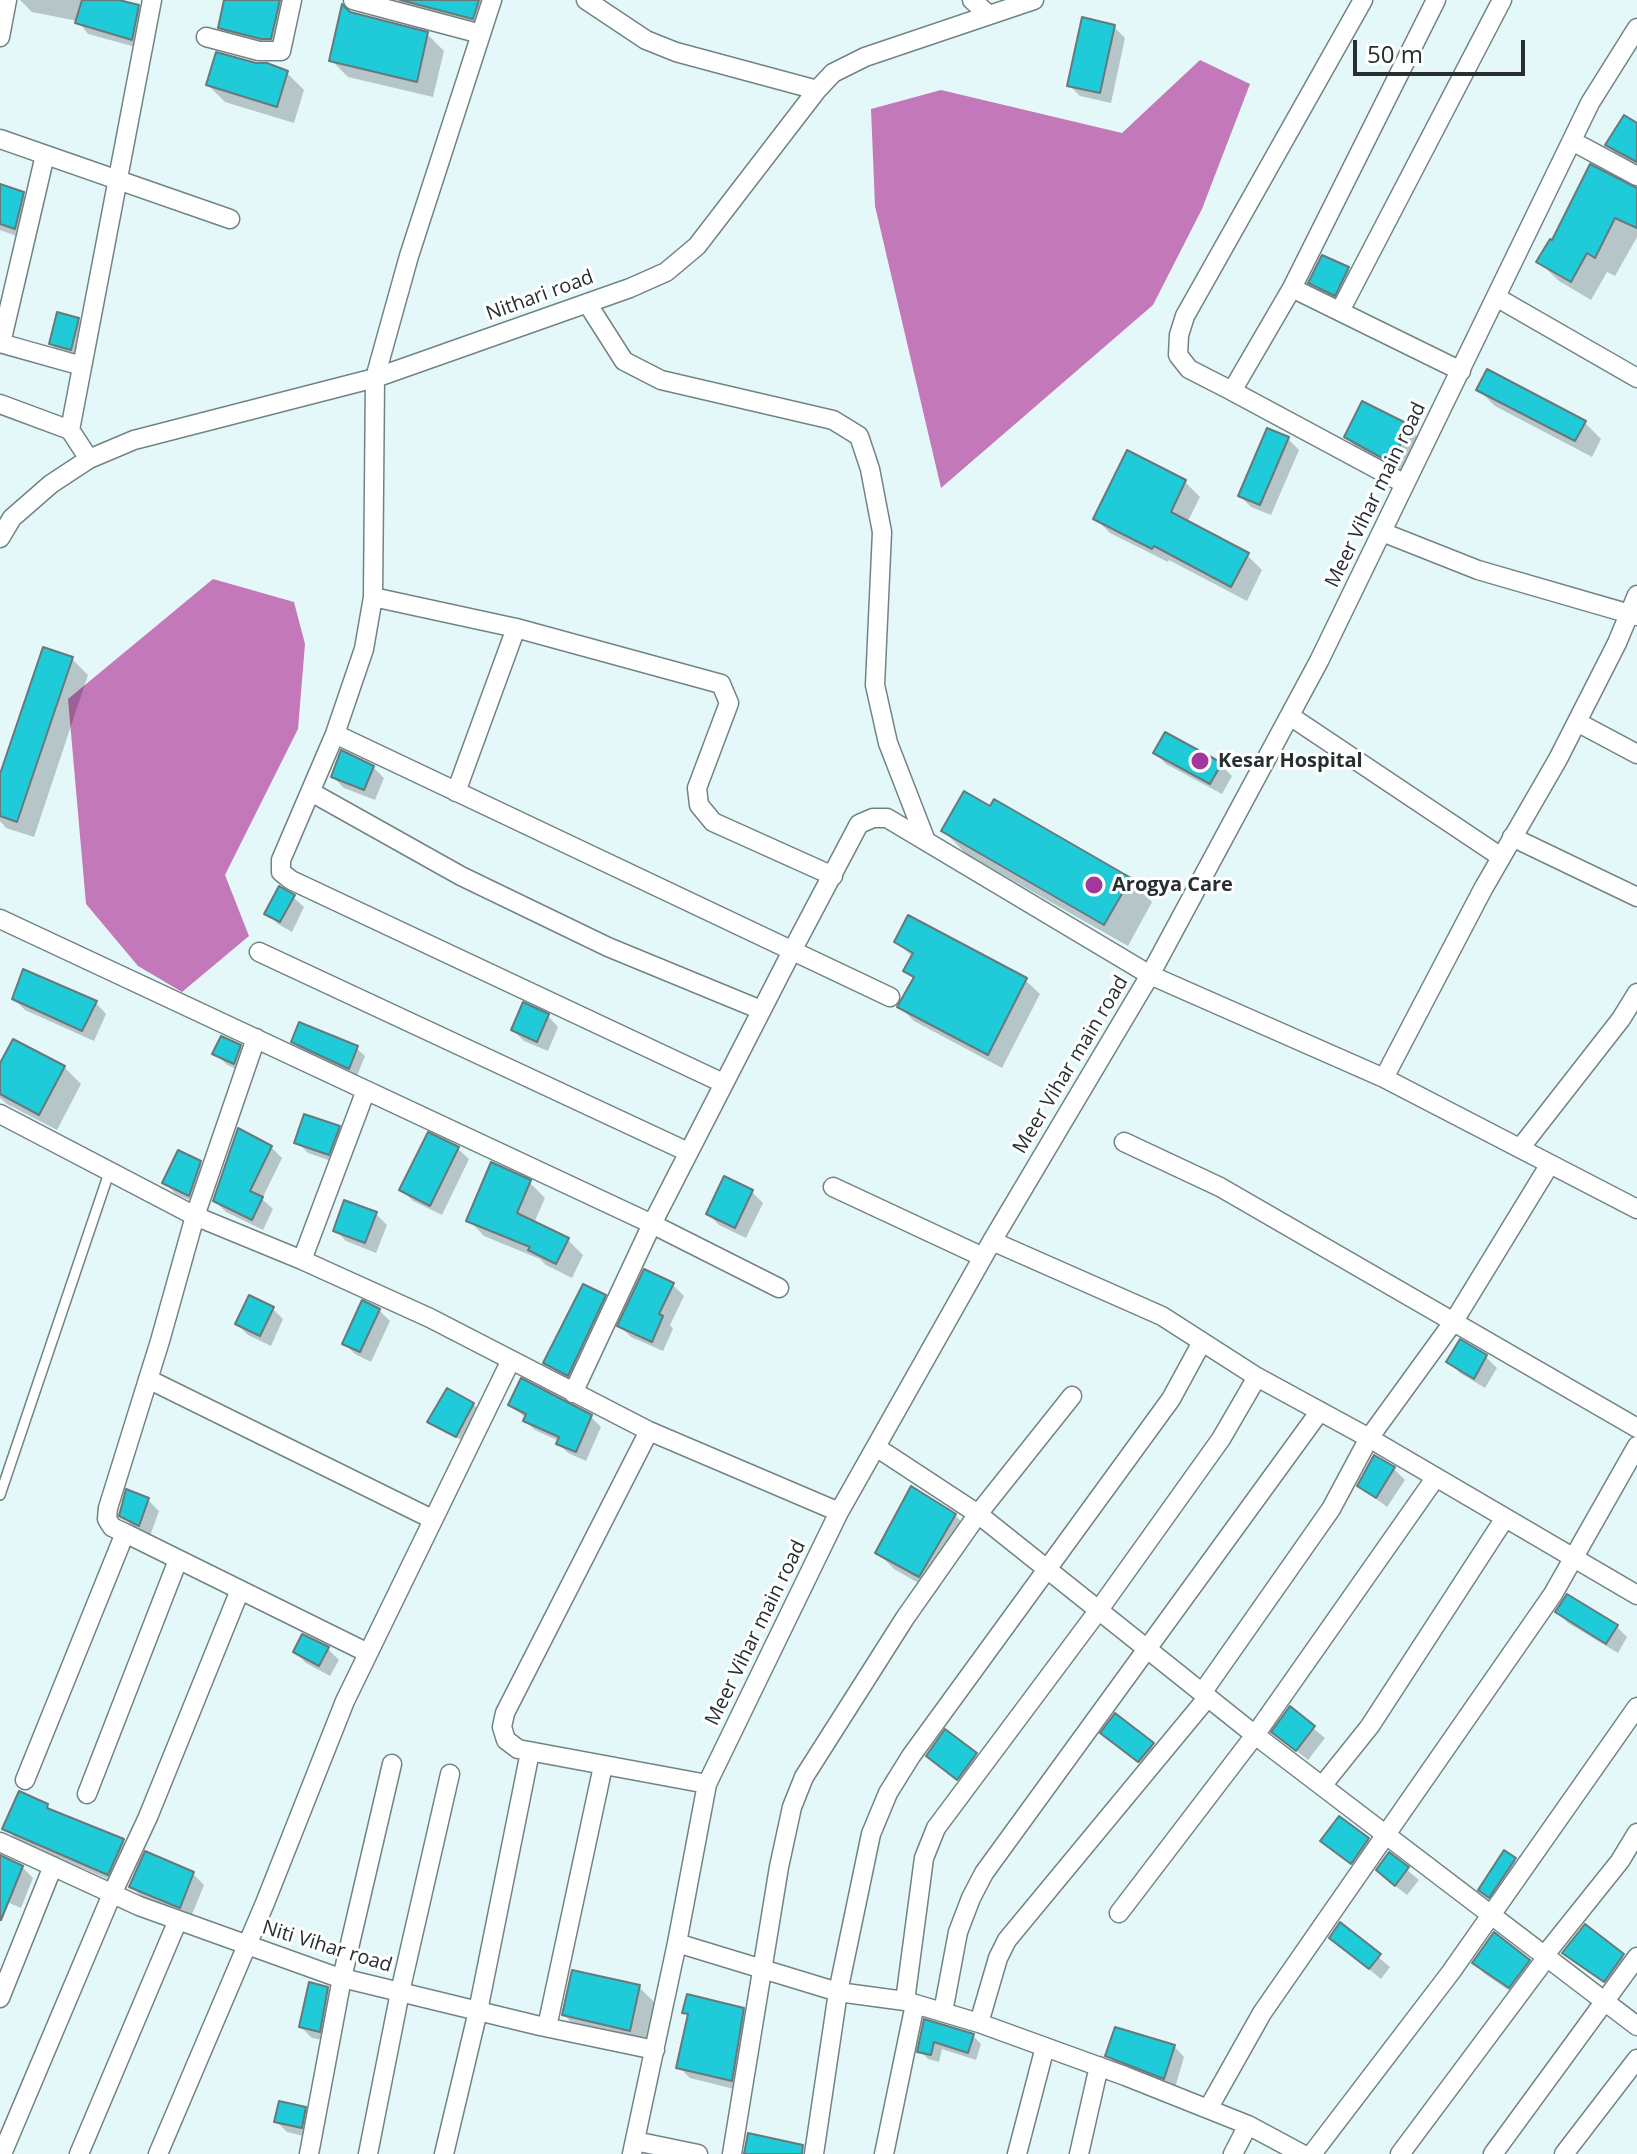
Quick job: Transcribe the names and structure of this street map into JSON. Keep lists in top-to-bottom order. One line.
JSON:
{"streets":{"street":["Nithari road","Meer Vihar main road","Niti Vihar road"]},"crossings":[["Meer Vihar main road","Niti Vihar road"]],"places":["Kesar Hospital","Arogya Care"],"scale_bar":"50 m"}
